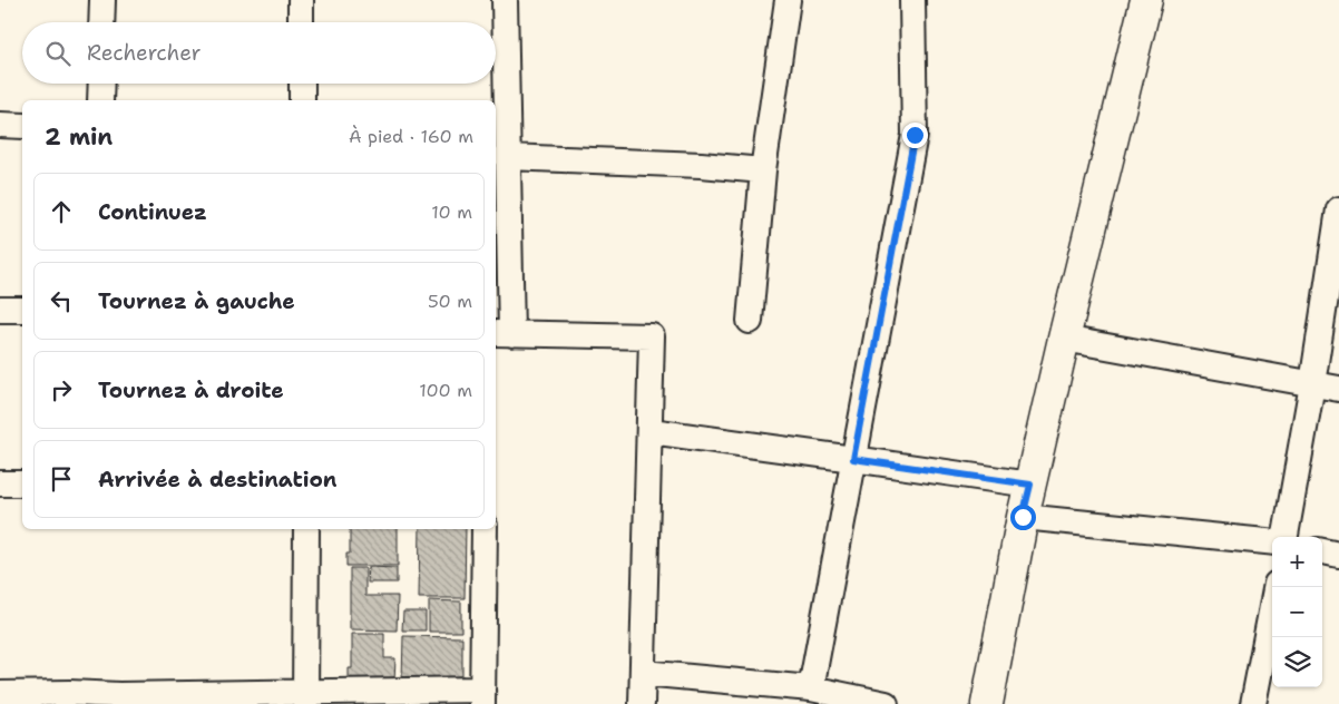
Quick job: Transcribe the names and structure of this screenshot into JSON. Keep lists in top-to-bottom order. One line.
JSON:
{"page":{"search":"Rechercher","heading":["2 min","À pied · 160 m"],"list":[["Continuez","10 m"],["Tournez à gauche","50 m"],["Tournez à droite","100 m"],"Arrivée à destination"],"map_buttons":["+","−"]}}
